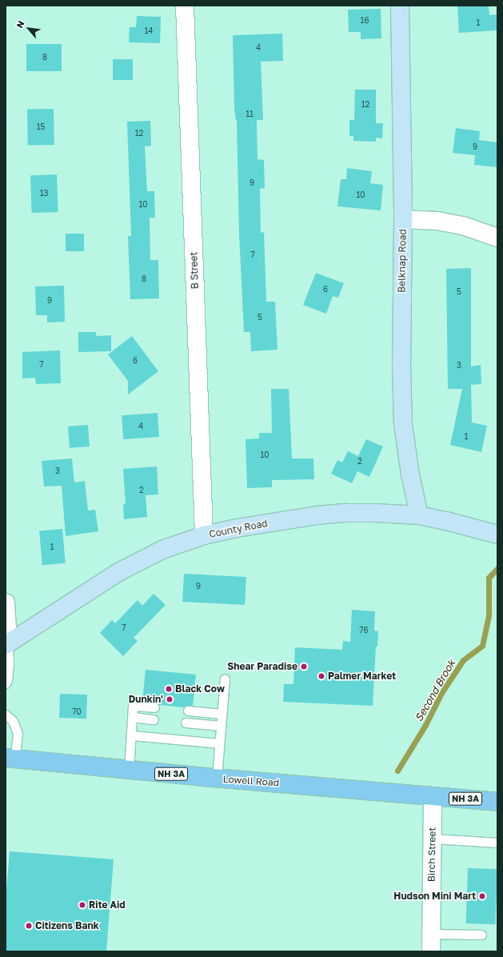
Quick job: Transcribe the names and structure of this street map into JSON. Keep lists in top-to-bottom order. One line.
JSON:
{"streets":{"main road":["NH 3A","Lowell Road"],"street":["Belknap Road","B Street","County Road","Birch Street"]},"crossings":[["Belknap Road","County Road"],["B Street","County Road"],["Lowell Road","Birch Street"]],"water":["Second Brook"],"places":["Shear Paradise","Palmer Market","Black Cow","Dunkin'","Hudson Mini Mart","Rite Aid","Citizens Bank"],"house_numbers":["16","1","14","4","8","12","11","15","12","9","9","13","10","10","7","8","6","5","9","5","6","7","3","4","1","10","2","3","2","1","9","7","76","70"],"north":"top left"}
